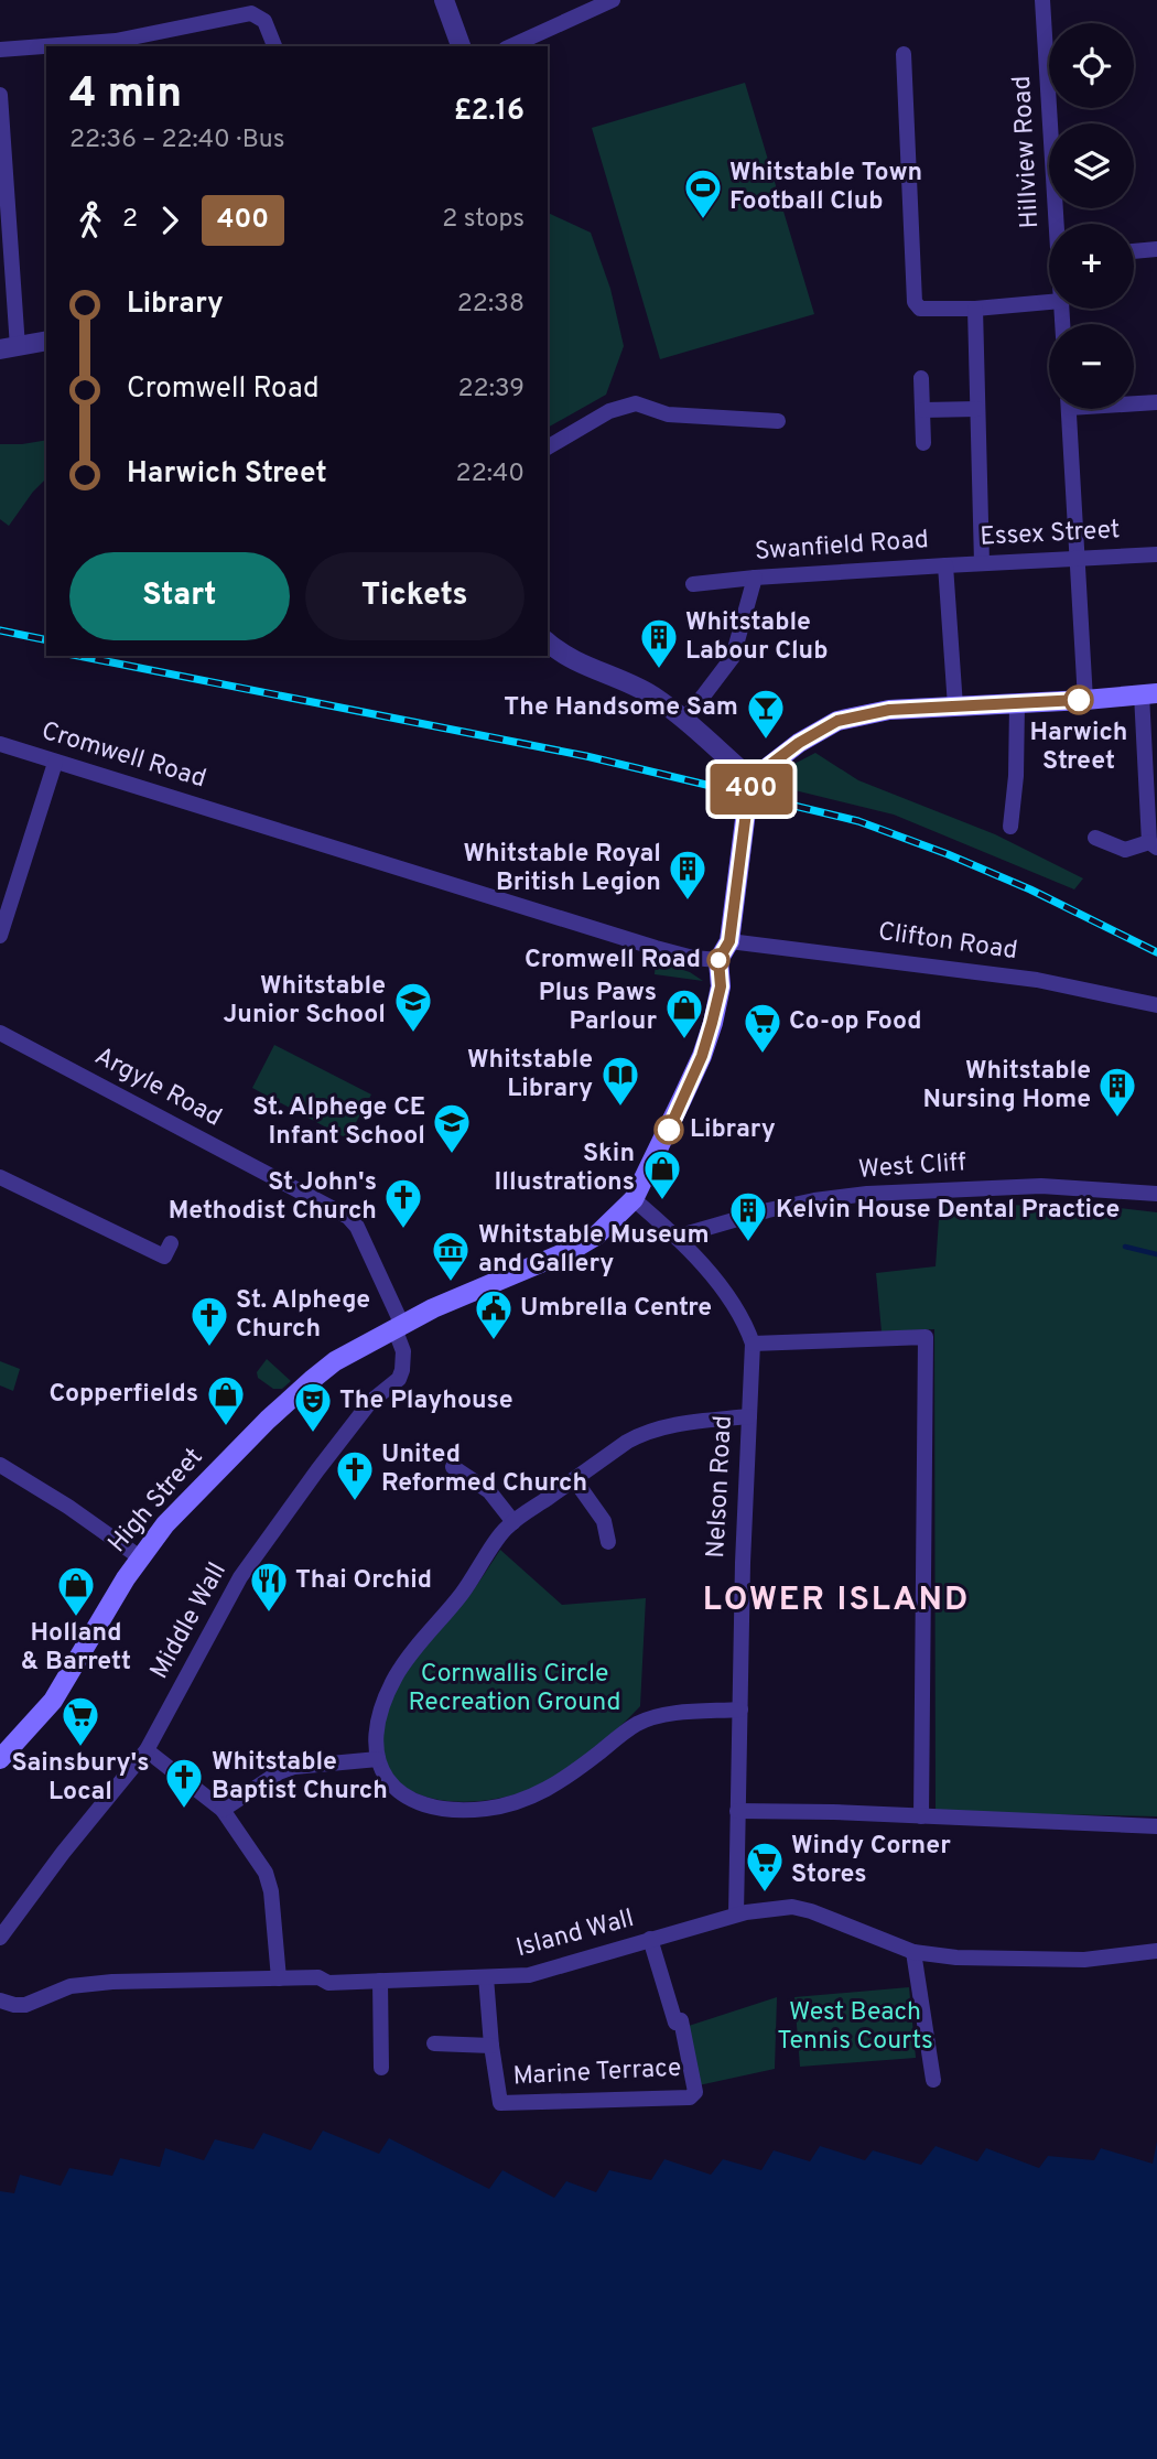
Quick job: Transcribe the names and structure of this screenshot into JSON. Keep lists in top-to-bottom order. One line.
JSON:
{"streets":{"main road":["High Street"],"street":["Hillview Road","Essex Street","Swanfield Road","Cromwell Road","Clifton Road","Argyle Road","West Cliff","Nelson Road","Middle Wall","Island Wall","Marine Terrace"]},"crossings":[["Essex Street","Swanfield Road"],["Cromwell Road","High Street"],["Argyle Road","High Street"],["Argyle Road","Middle Wall"],["West Cliff","Nelson Road"],["Nelson Road","High Street"],["Nelson Road","Island Wall"],["High Street","Middle Wall"],["Island Wall","Marine Terrace"]],"districts":["LOWER ISLAND"],"parks":["Cornwallis Circle Recreation Ground","West Beach Tennis Courts"],"places":{"sports":["Whitstable Town Football Club"],"building":["Whitstable Labour Club","Whitstable Royal British Legion","Whitstable Nursing Home","Kelvin House Dental Practice"],"other":["Harwich Street","Cromwell Road","Library"],"bar":["The Handsome Sam"],"school or university":["Whitstable Junior School","St. Alphege CE Infant School"],"shop":["Plus Paws Parlour","Skin Illustrations","Copperfields","Holland & Barrett"],"supermarket":["Co-op Food","Sainsbury's Local","Windy Corner Stores"],"library":["Whitstable Library"],"church":["St John's Methodist Church","St. Alphege Church","United Reformed Church","Whitstable Baptist Church"],"museum":["Whitstable Museum and Gallery"],"public building":["Umbrella Centre"],"theatre":["The Playhouse"],"restaurant":["Thai Orchid"]},"lines":["bus line 400"],"page":{"on_map":"400","map_buttons":["+","−"],"heading":["4 min","22:36 – 22:40 · Bus","£2.16"],"legs":["2","400","2 stops"],"list":[{"name":"Library","value":"22:38"},{"name":"Cromwell Road","value":"22:39"},{"name":"Harwich Street","value":"22:40"}],"buttons":["Start","Tickets"]}}
